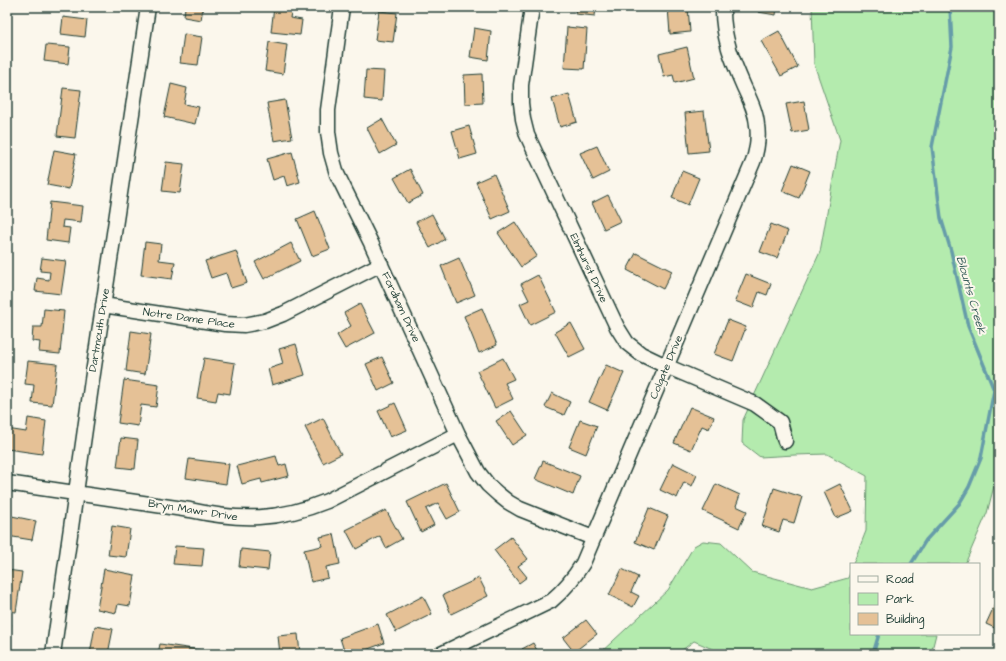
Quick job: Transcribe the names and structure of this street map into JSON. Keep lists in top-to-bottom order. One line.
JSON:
{"streets":{"street":["Elmhurst Drive","Fordham Drive","Notre Dame Place","Dartmouth Drive","Colgate Drive","Bryn Mawr Drive"]},"crossings":[["Elmhurst Drive","Colgate Drive"],["Fordham Drive","Notre Dame Place"],["Fordham Drive","Colgate Drive"],["Fordham Drive","Bryn Mawr Drive"],["Notre Dame Place","Dartmouth Drive"],["Dartmouth Drive","Bryn Mawr Drive"]],"water":["Blounts Creek"],"legend":["Road","Park","Building"]}
